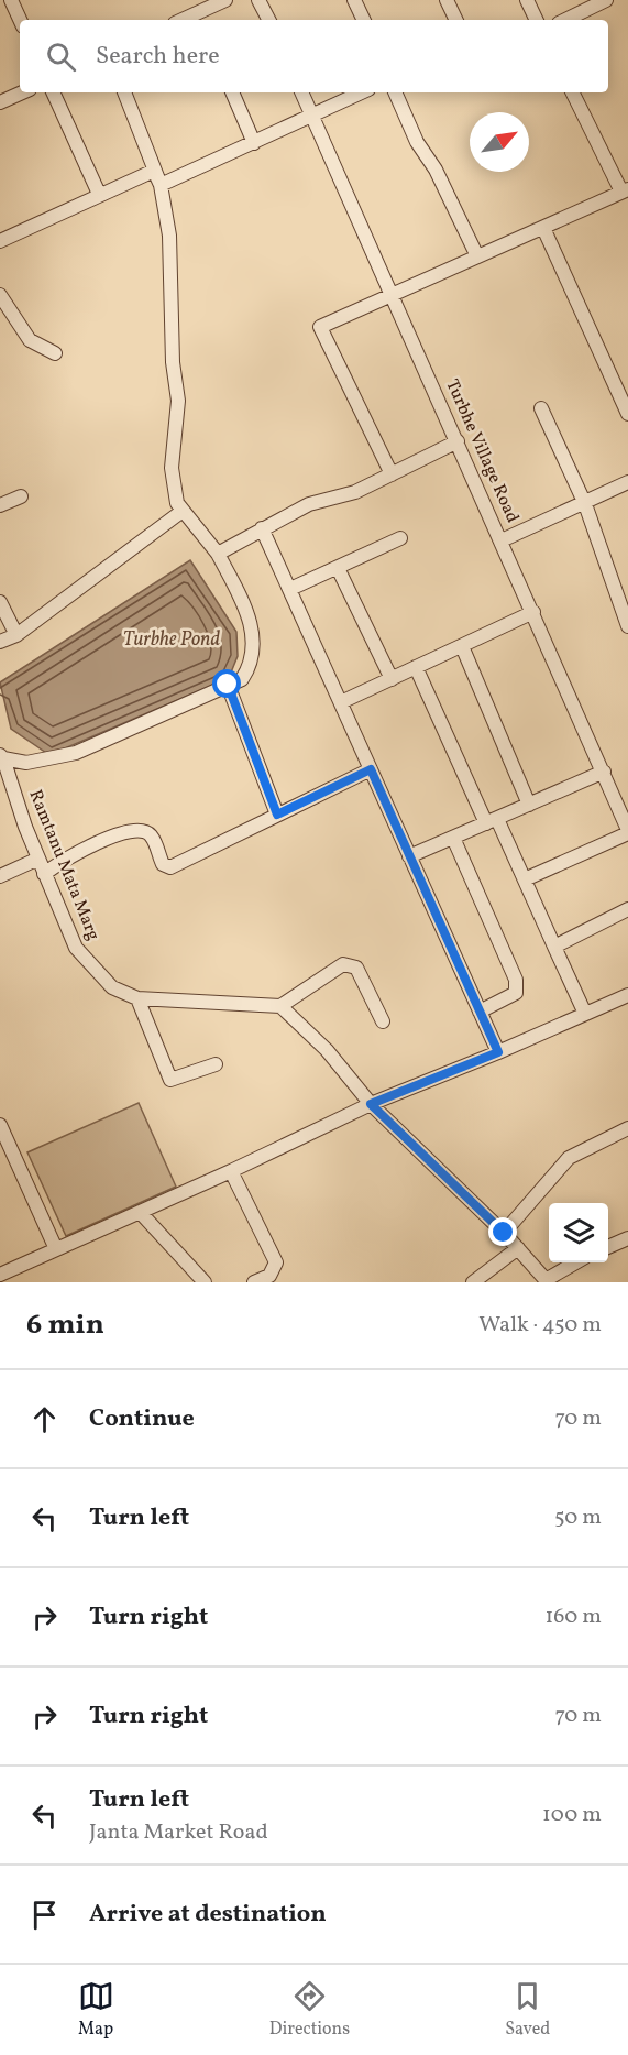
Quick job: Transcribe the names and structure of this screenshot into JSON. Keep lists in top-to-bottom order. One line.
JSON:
{"streets":{"street":["Turbhe Village Road","Ramtanu Mata Marg"]},"water":["Turbhe Pond"],"north":"top right","page":{"search":"Search here","heading":["6 min","Walk · 450 m"],"list":[["Continue","70 m"],["Turn left","50 m"],["Turn right","160 m"],["Turn right","70 m"],["Turn left","Janta Market Road","100 m"],"Arrive at destination"],"nav":["Map","Directions","Saved"]}}
